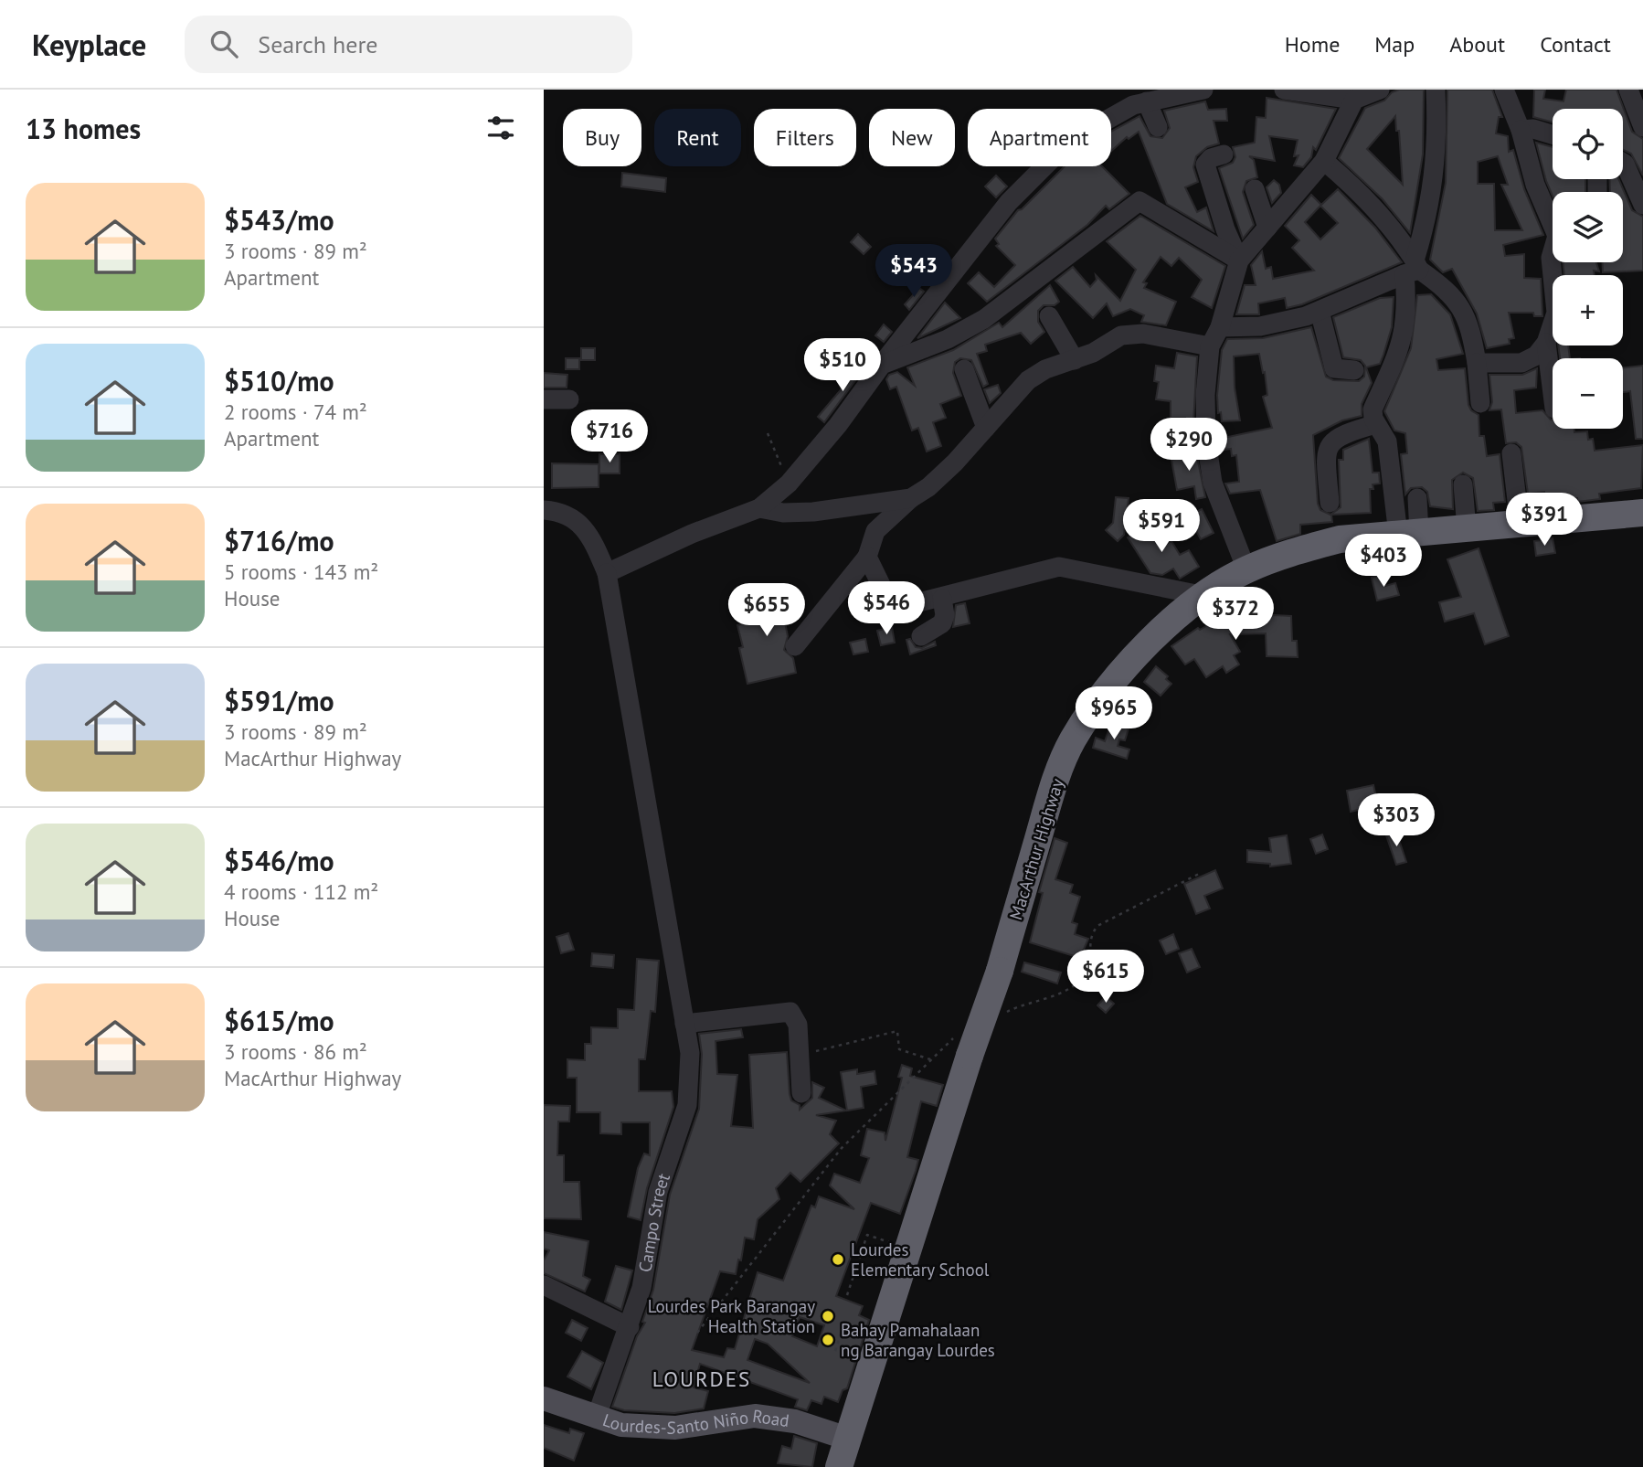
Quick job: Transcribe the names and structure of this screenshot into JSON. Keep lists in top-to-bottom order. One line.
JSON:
{"streets":{"highway":["MacArthur Highway"],"main road":["Lourdes-Santo Niño Road"],"street":["Campo Street"]},"crossings":[["MacArthur Highway","Lourdes-Santo Niño Road"],["Campo Street","Lourdes-Santo Niño Road"]],"districts":["LOURDES"],"places":["Lourdes Elementary School","Lourdes Park Barangay Health Station","Bahay Pamahalaan ng Barangay Lourdes"],"page":{"header":"Keyplace","search":"Search here","nav":["Home","Map","About","Contact"],"heading":"13 homes","map_buttons":["+","−"],"chip":["Buy","Rent","Filters","New","Apartment"],"list":[{"name":"$543/mo","note":"3 rooms · 89 m² · Apartment"},{"name":"$510/mo","note":"2 rooms · 74 m² · Apartment"},{"name":"$716/mo","note":"5 rooms · 143 m² · House"},{"name":"$591/mo","note":"3 rooms · 89 m² · MacArthur Highway"},{"name":"$546/mo","note":"4 rooms · 112 m² · House"},{"name":"$615/mo","note":"3 rooms · 86 m² · MacArthur Highway"}],"price":["$543","$510","$716","$290","$391","$591","$403","$546","$655","$372","$965","$303","$615"]}}
